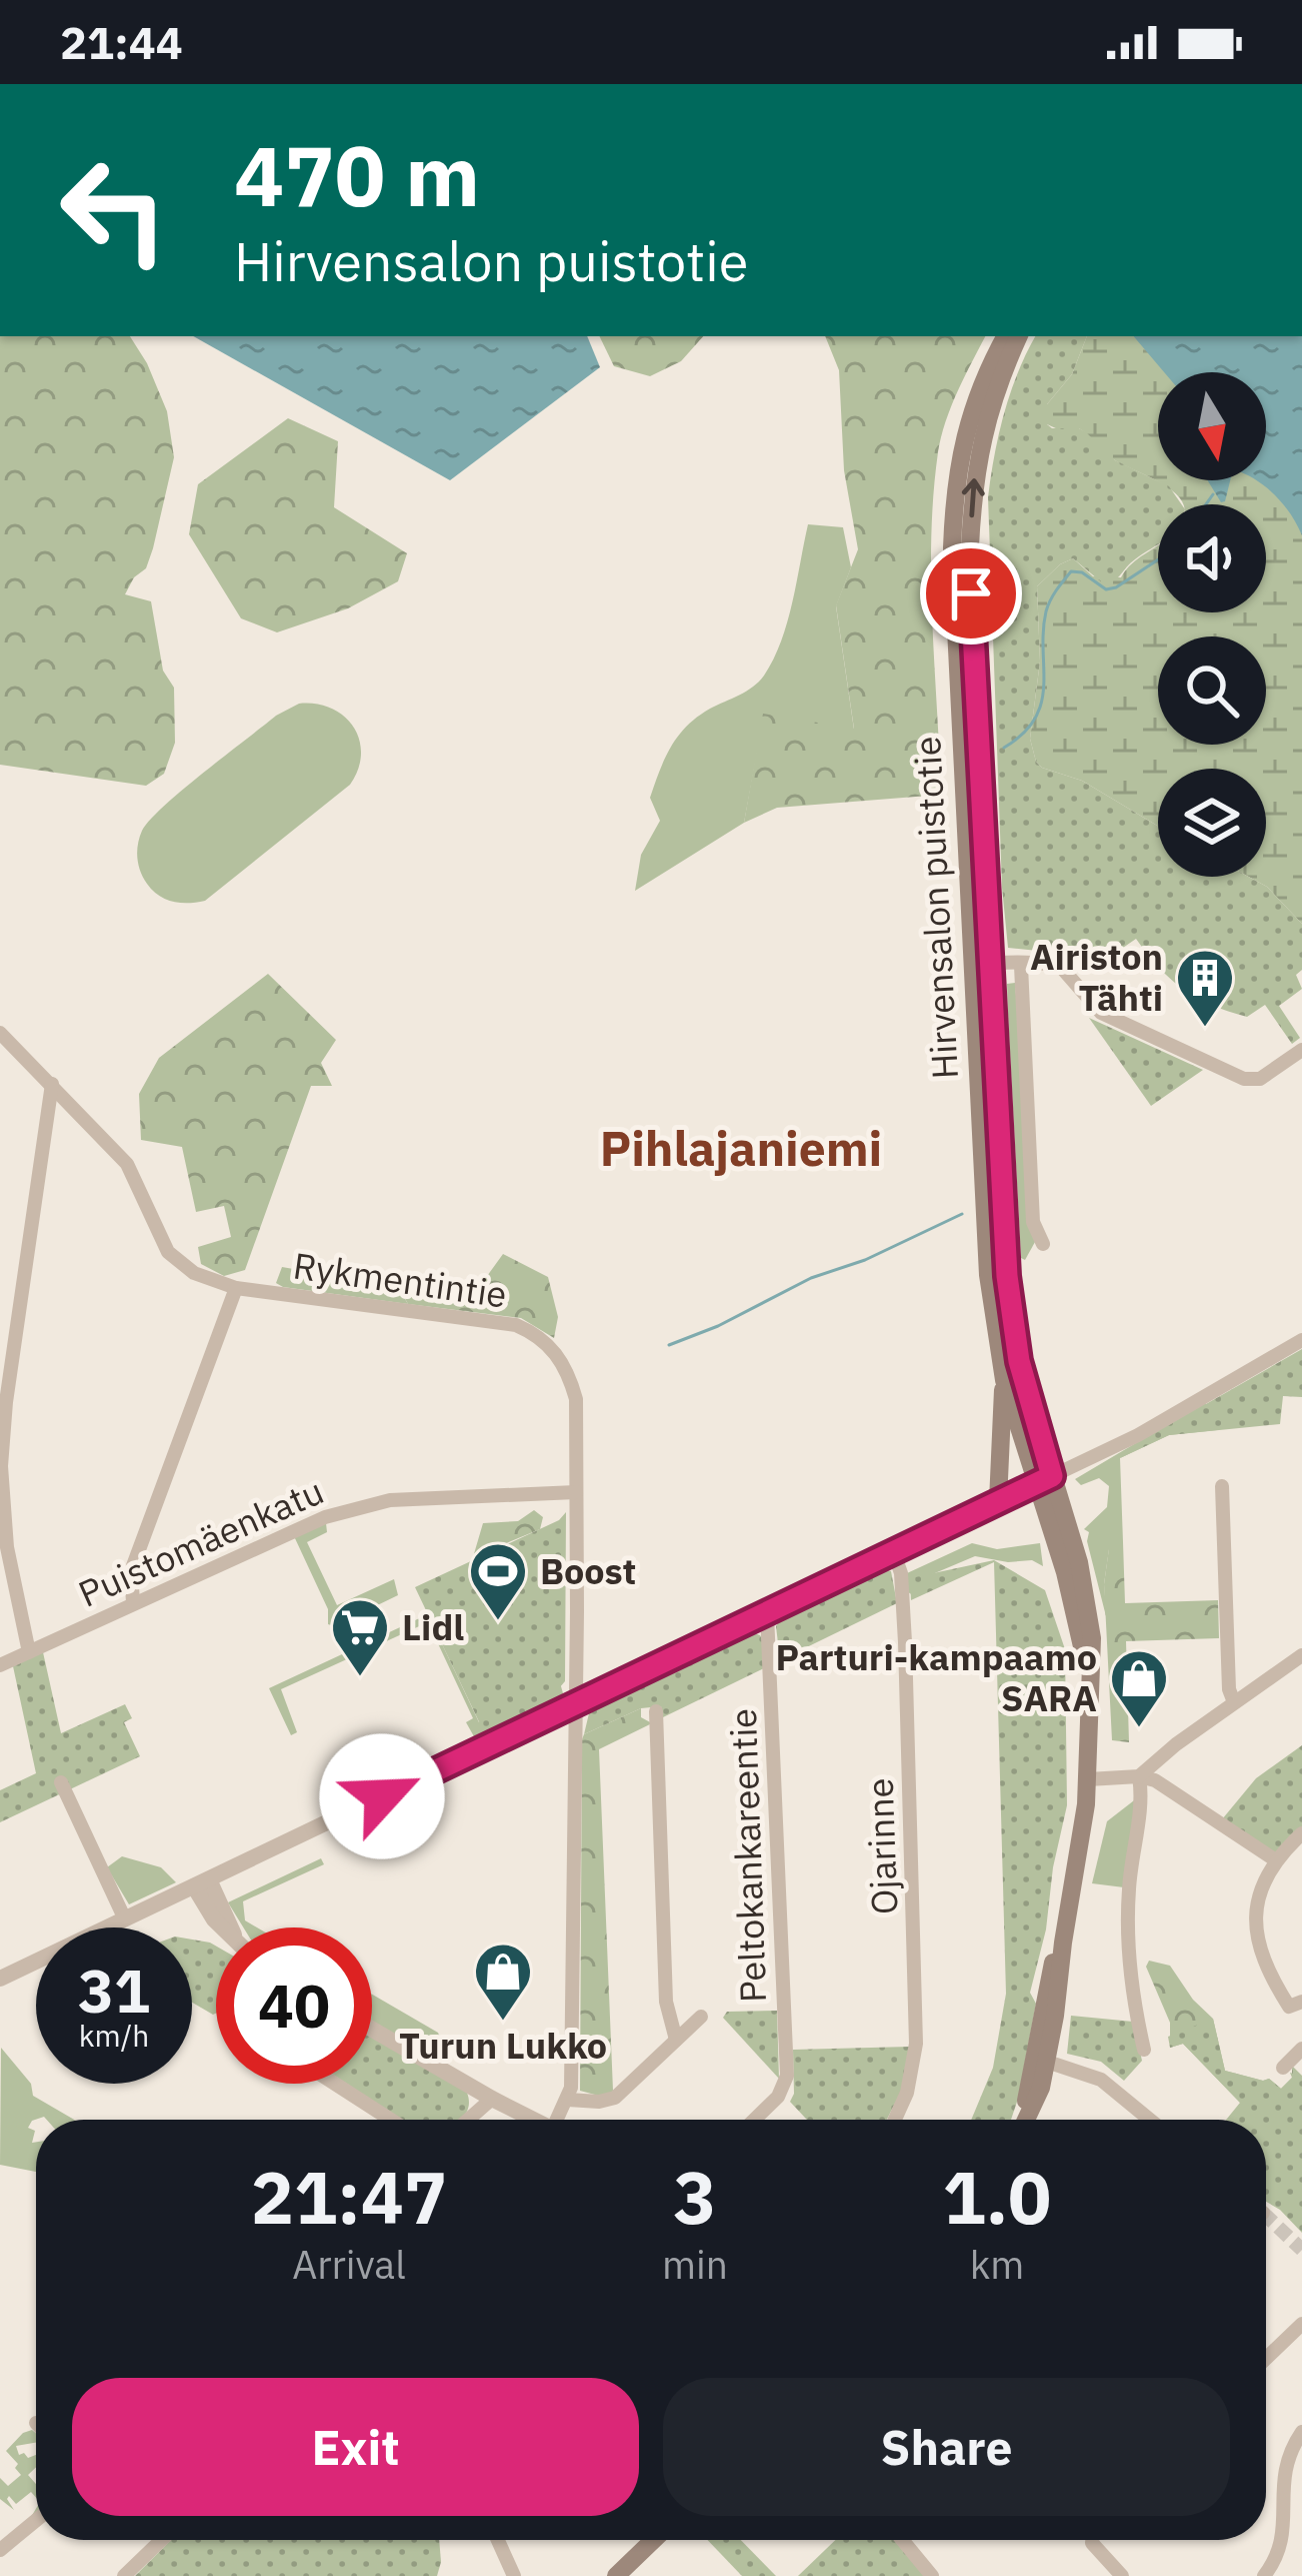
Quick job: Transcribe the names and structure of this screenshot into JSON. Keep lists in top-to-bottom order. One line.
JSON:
{"streets":{"main road":["Hirvensalon puistotie"],"street":["Rykmentintie","Puistomäenkatu","Ojarinne","Peltokankareentie"]},"crossings":[["Rykmentintie","Puistomäenkatu"]],"districts":["Pihlajaniemi"],"places":{"building":["Airiston Tähti"],"sports":["Boost"],"supermarket":["Lidl"],"shop":["Parturi-kampaamo SARA","Turun Lukko"]},"north":"bottom","page":{"status":"21:44","turn":["470 m","Hirvensalon puistotie"],"speed":"31 km/h","limit":"40","eta":["21:47","Arrival","3","min","1.0","km"],"buttons":["Exit","Share"]}}
